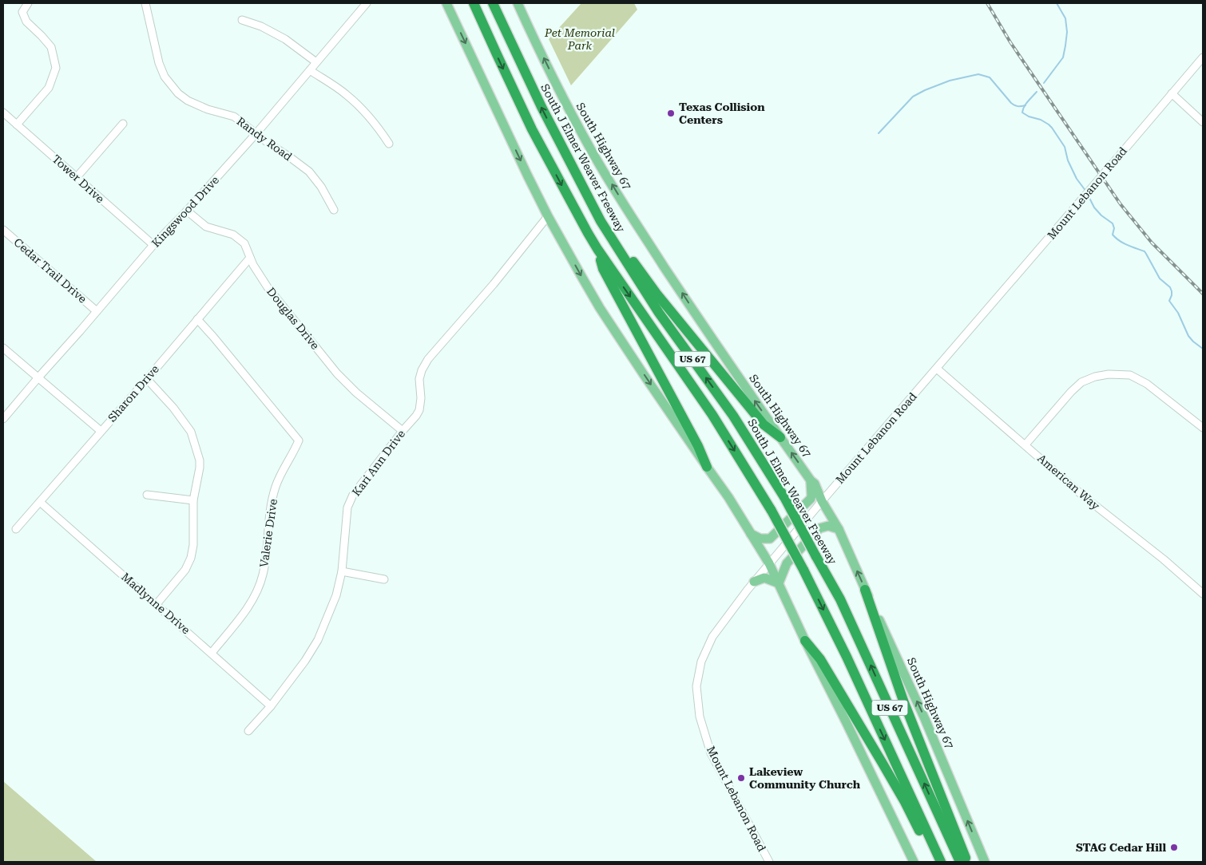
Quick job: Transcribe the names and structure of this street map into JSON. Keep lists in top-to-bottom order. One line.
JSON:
{"streets":{"highway":["South J Elmer Weaver Freeway","US 67"],"main road":["South Highway 67"],"street":["Randy Road","Tower Drive","Mount Lebanon Road","Kingswood Drive","Cedar Trail Drive","Douglas Drive","Sharon Drive","Kari Ann Drive","American Way","Valerie Drive","Madlynne Drive"]},"crossings":[["Randy Road","Kingswood Drive"],["South Highway 67","Mount Lebanon Road"],["Tower Drive","Kingswood Drive"],["Mount Lebanon Road","American Way"],["Kingswood Drive","Cedar Trail Drive"],["Kingswood Drive","Douglas Drive"],["Douglas Drive","Sharon Drive"],["Douglas Drive","Kari Ann Drive"],["Sharon Drive","Valerie Drive"],["Sharon Drive","Madlynne Drive"],["Kari Ann Drive","Madlynne Drive"],["Valerie Drive","Madlynne Drive"]],"parks":["Pet Memorial Park"],"places":["Texas Collision Centers","Lakeview Community Church","STAG Cedar Hill"]}
